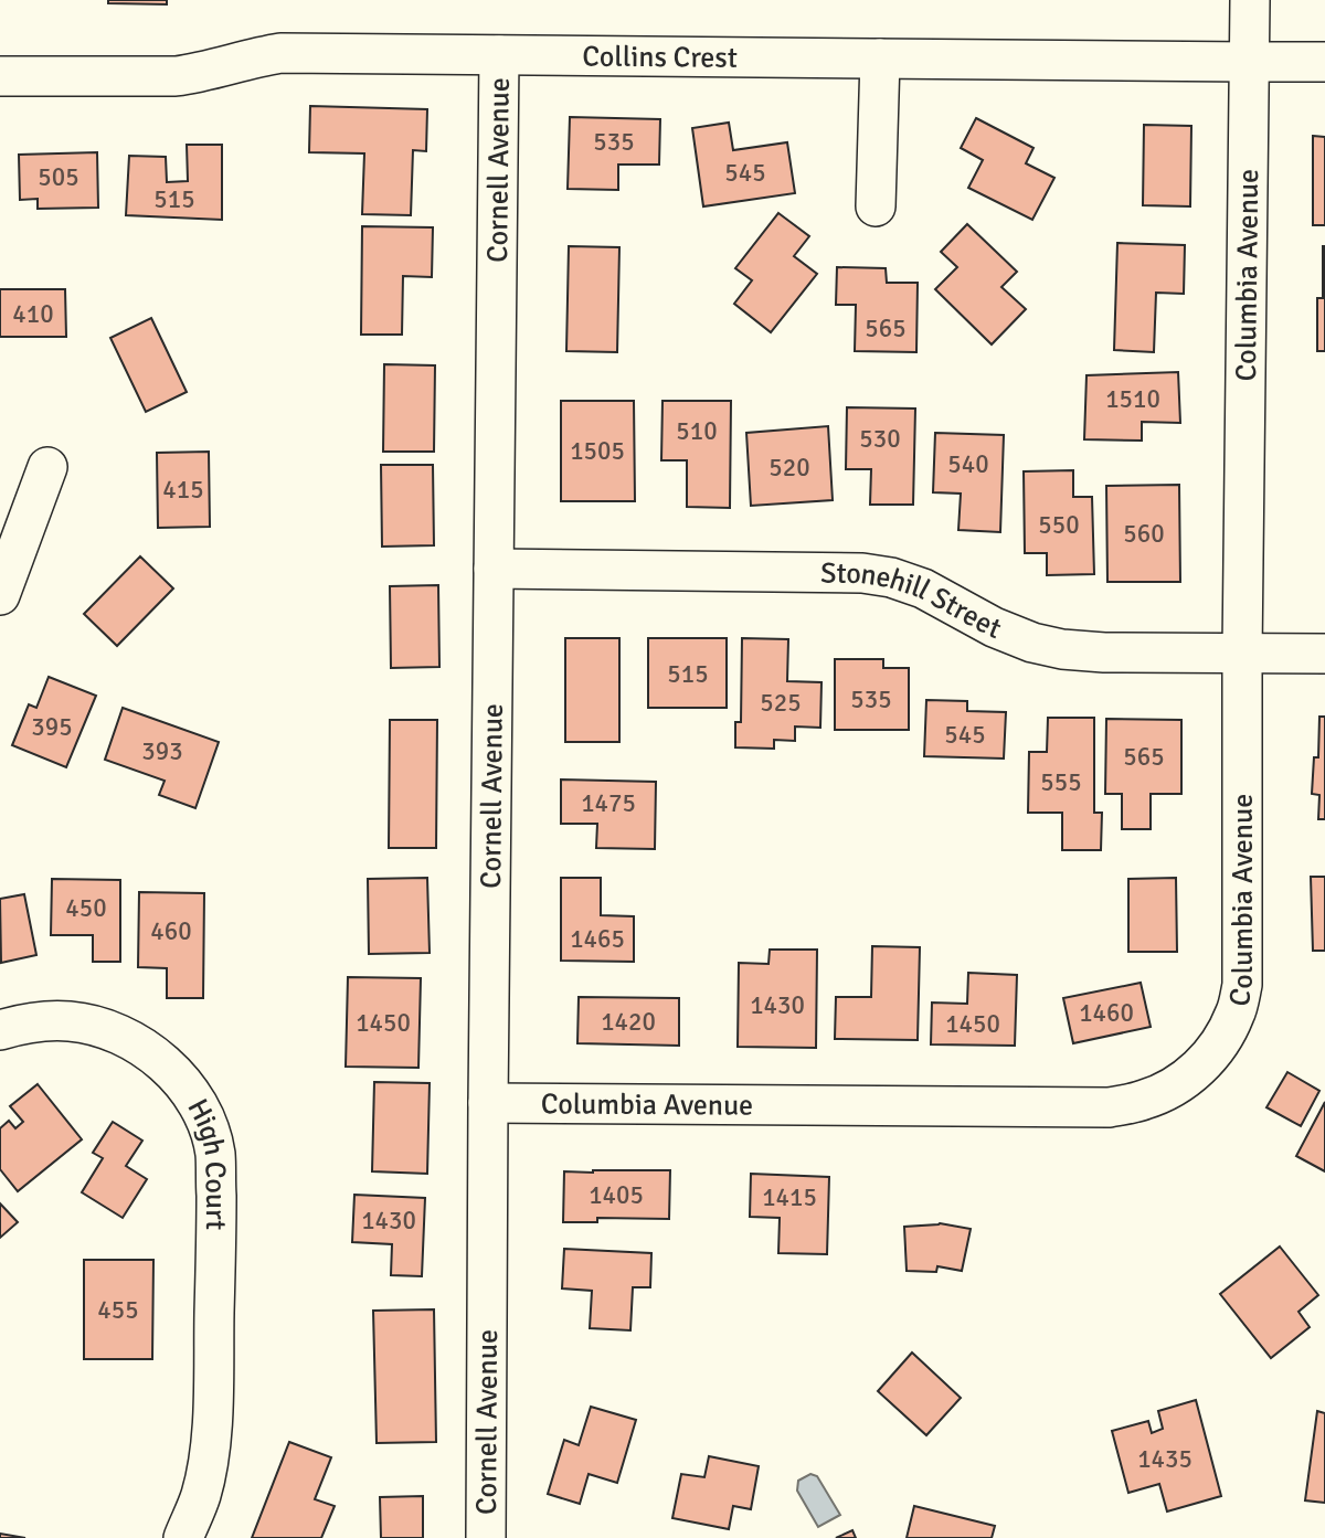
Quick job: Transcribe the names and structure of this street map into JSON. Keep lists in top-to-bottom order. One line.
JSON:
{"streets":{"street":["Collins Crest","Cornell Avenue","Columbia Avenue","Stonehill Street","High Court"]},"crossings":[["Collins Crest","Cornell Avenue"],["Collins Crest","Columbia Avenue"],["Cornell Avenue","Columbia Avenue"],["Cornell Avenue","Stonehill Street"],["Columbia Avenue","Stonehill Street"]],"house_numbers":["535","545","505","515","410","565","1510","510","530","1505","540","520","415","550","560","515","535","525","395","545","393","565","555","1475","450","460","1465","1430","1460","1420","1450","1450","1405","1415","1430","455","1435"]}
